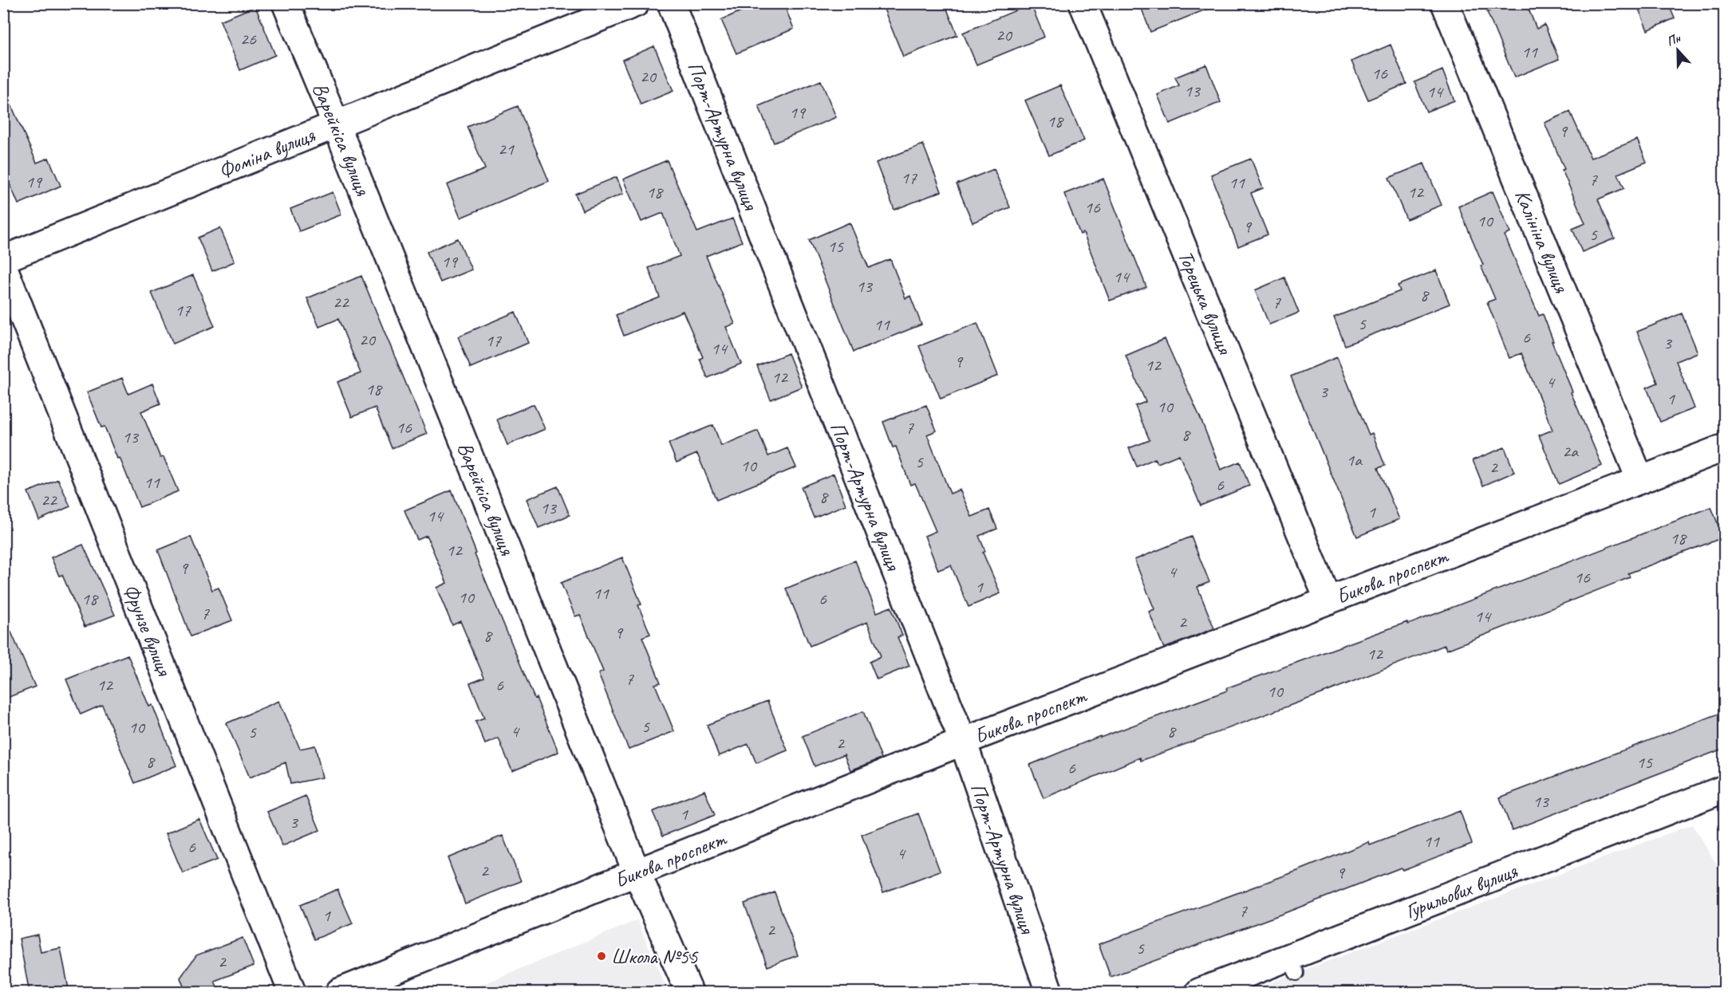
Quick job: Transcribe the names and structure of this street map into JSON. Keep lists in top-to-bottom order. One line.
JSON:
{"streets":{"street":["Порт-Артурна вулиця","Варейкіса вулиця","Фоміна вулиця","Калініна вулиця","Торецька вулиця","Бикова проспект","Фрунзе вулиця","Гурильових вулиця"]},"crossings":[["Порт-Артурна вулиця","Бикова проспект"],["Варейкіса вулиця","Фоміна вулиця"],["Варейкіса вулиця","Бикова проспект"],["Калініна вулиця","Бикова проспект"],["Торецька вулиця","Бикова проспект"]],"places":["Школа №55"],"house_numbers":["20","26","11","16","20","13","14","19","18","9","21","17","7","19","11","18","12","16","10","9","5","15","19","14","13","8","22","7","17","5","11","6","20","17","3","14","9","12","12","4","18","3","1","10","16","7","8","13","2а","1а","5","10","2","11","6","8","22","13","1","14","18","12","9","4","16","1","11","10","18","6","7","14","2","9","8","12","7","12","6","10","5","10","4","8","5","2","8","15","6","13","1","3","11","6","4","2","9","7","1","2","5","2"],"north":"top"}
